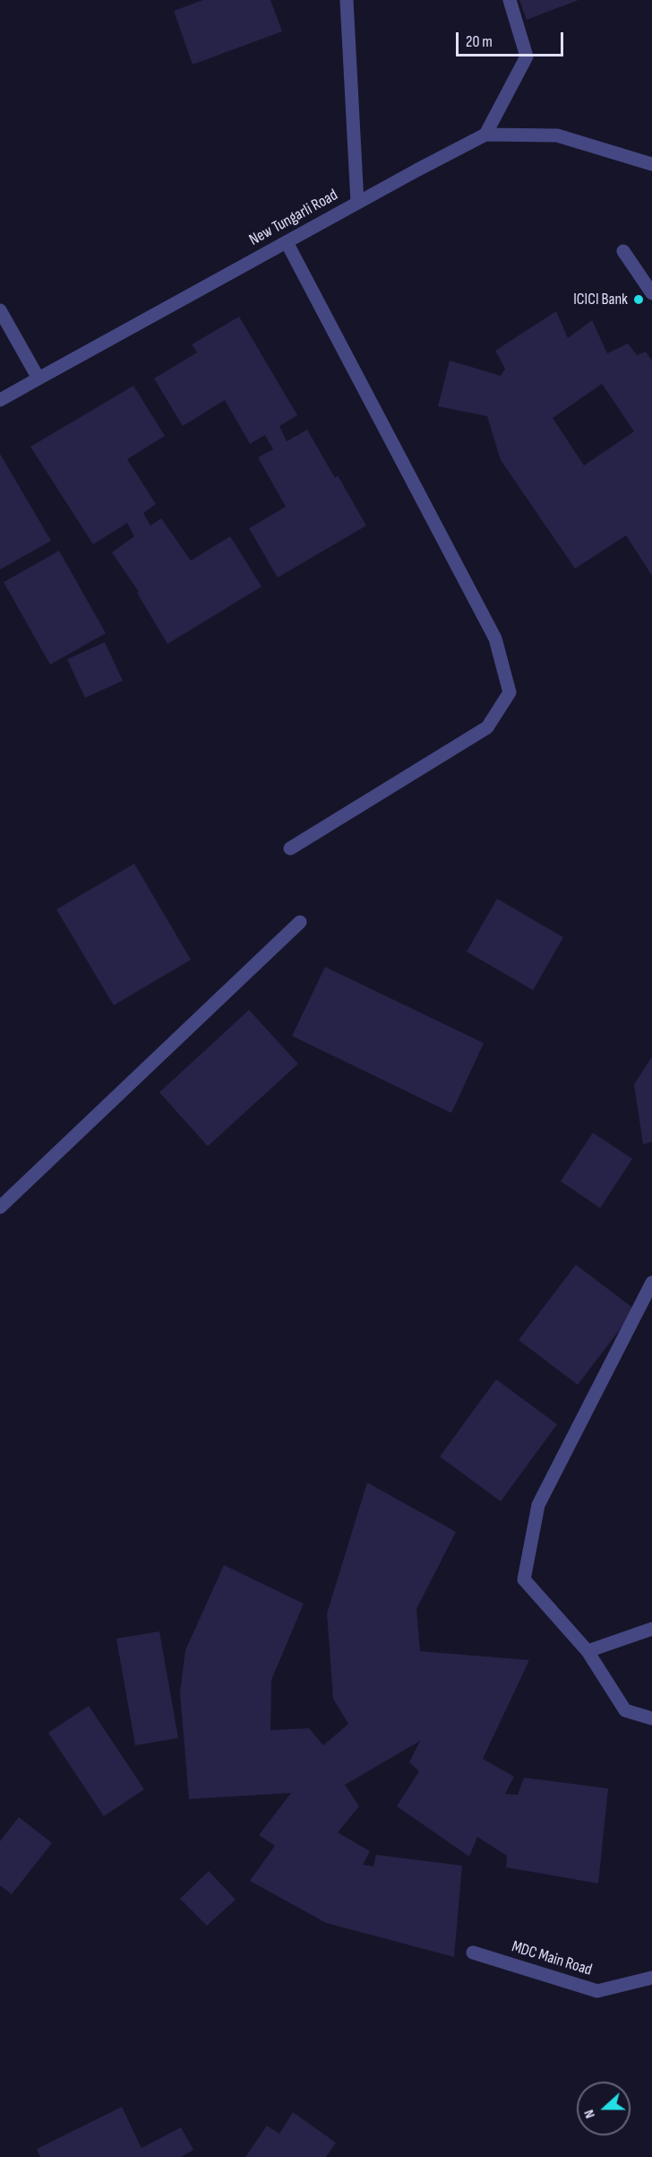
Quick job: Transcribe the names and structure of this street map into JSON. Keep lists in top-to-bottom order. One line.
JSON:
{"streets":{"street":["New Tungarli Road","MDC Main Road"]},"places":["ICICI Bank"],"scale_bar":"20 m","north":"left"}
